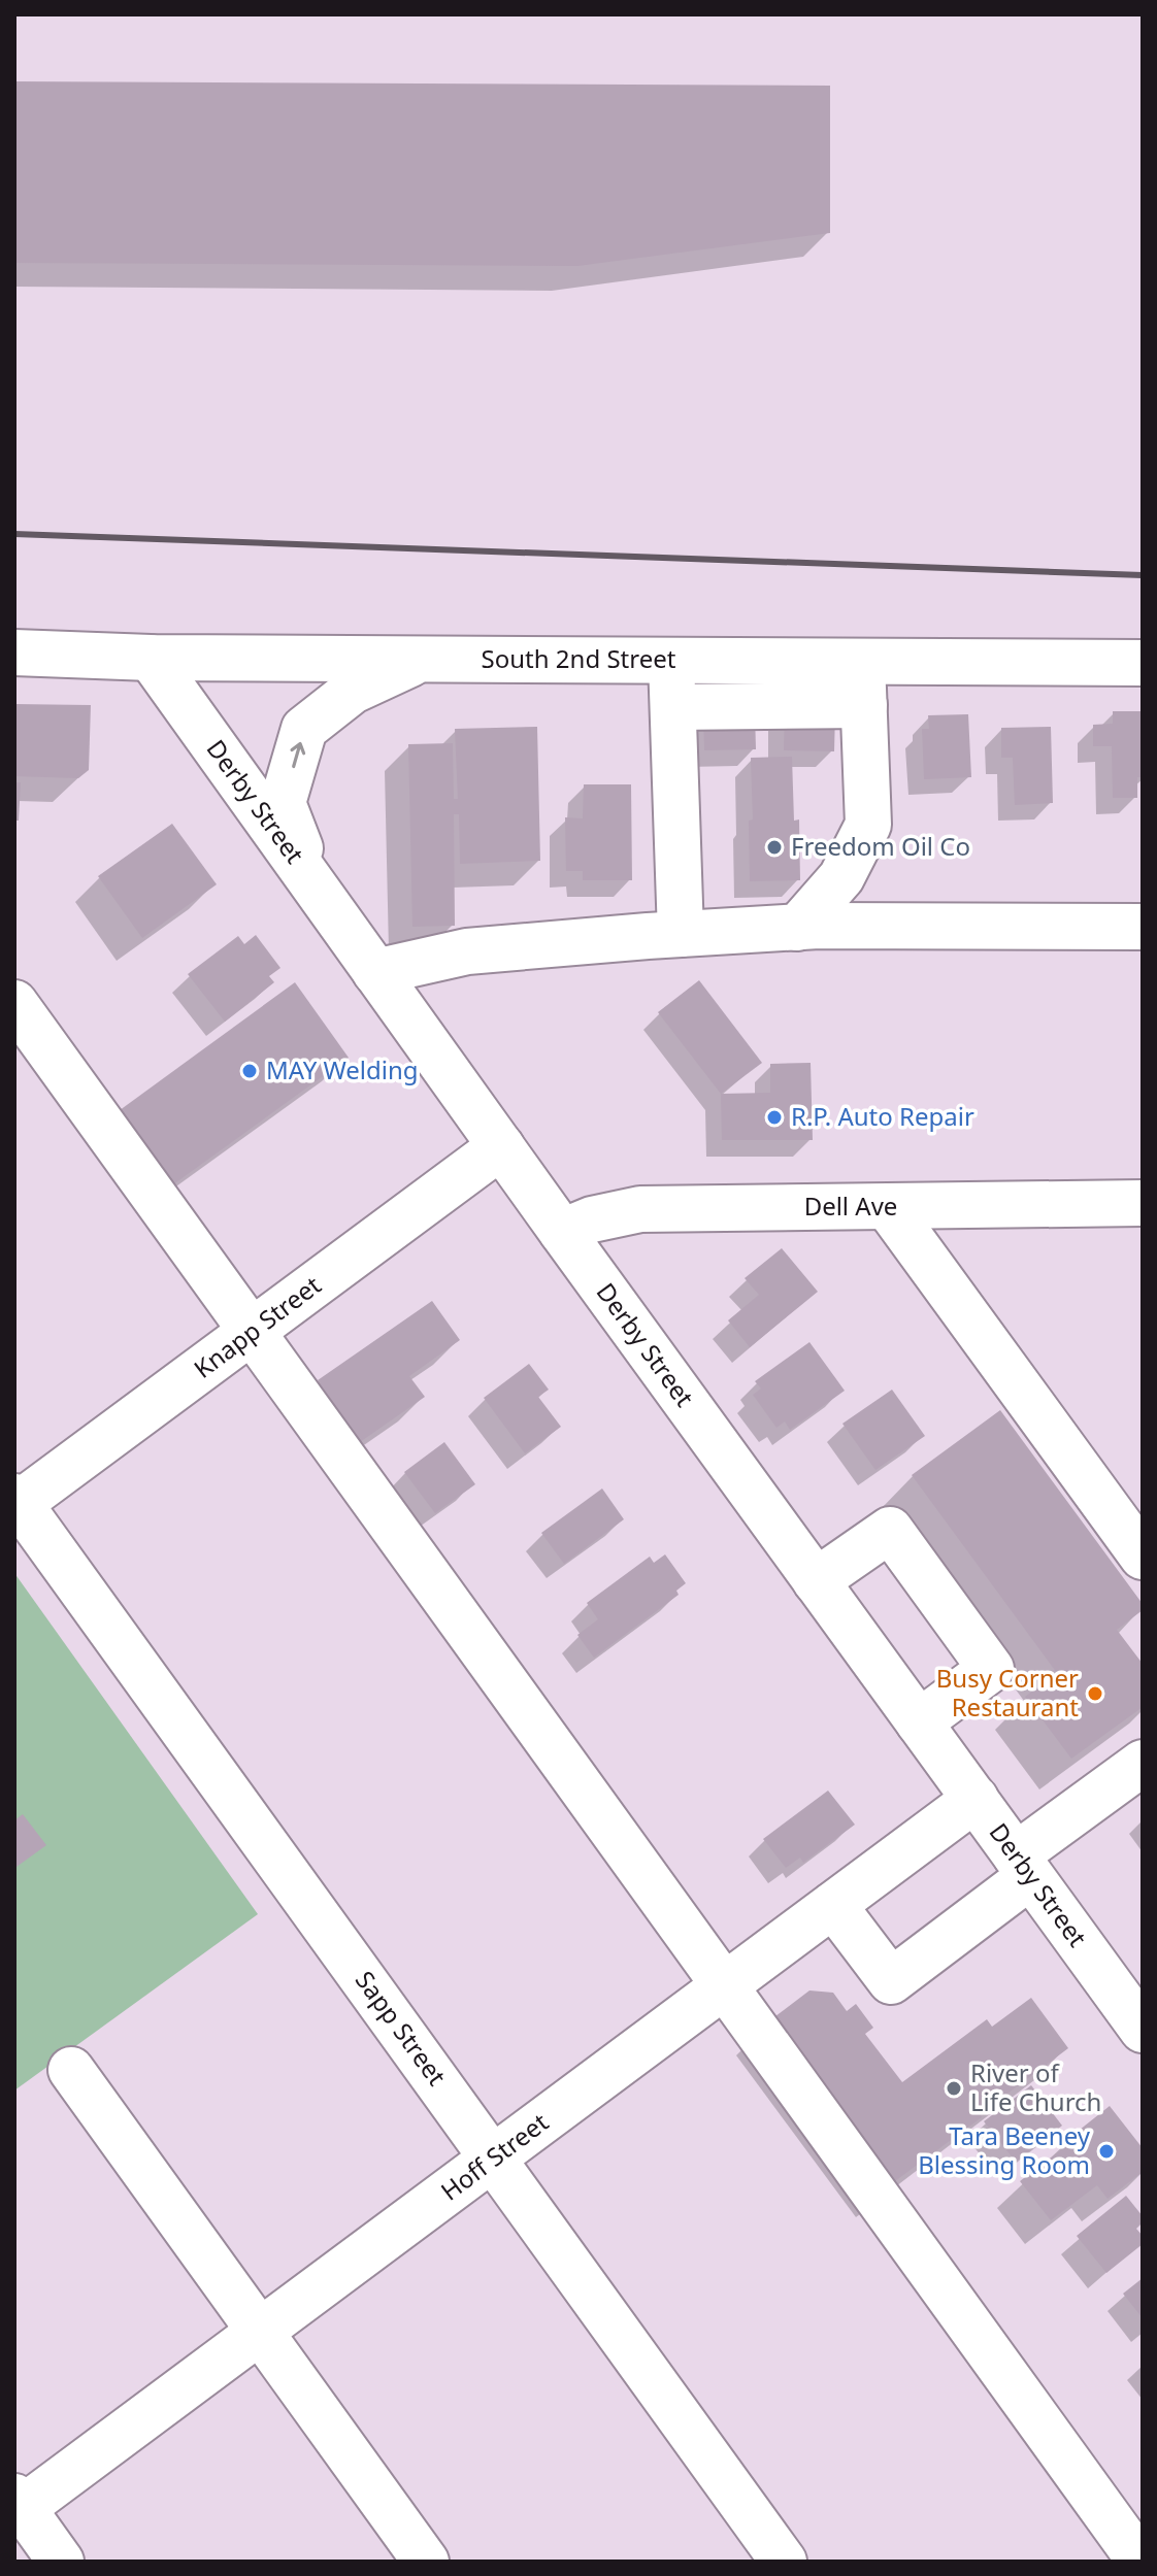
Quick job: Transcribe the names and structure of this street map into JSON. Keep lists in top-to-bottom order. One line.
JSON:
{"streets":{"street":["South 2nd Street","Derby Street","Dell Ave","Knapp Street","Sapp Street","Hoff Street"]},"crossings":[["South 2nd Street","Derby Street"],["Derby Street","Dell Ave"],["Derby Street","Knapp Street"],["Derby Street","Hoff Street"],["Knapp Street","Sapp Street"],["Sapp Street","Hoff Street"]],"places":["Freedom Oil Co","MAY Welding","R.P. Auto Repair","Busy Corner Restaurant","River of Life Church","Tara Beeney Blessing Room"]}
